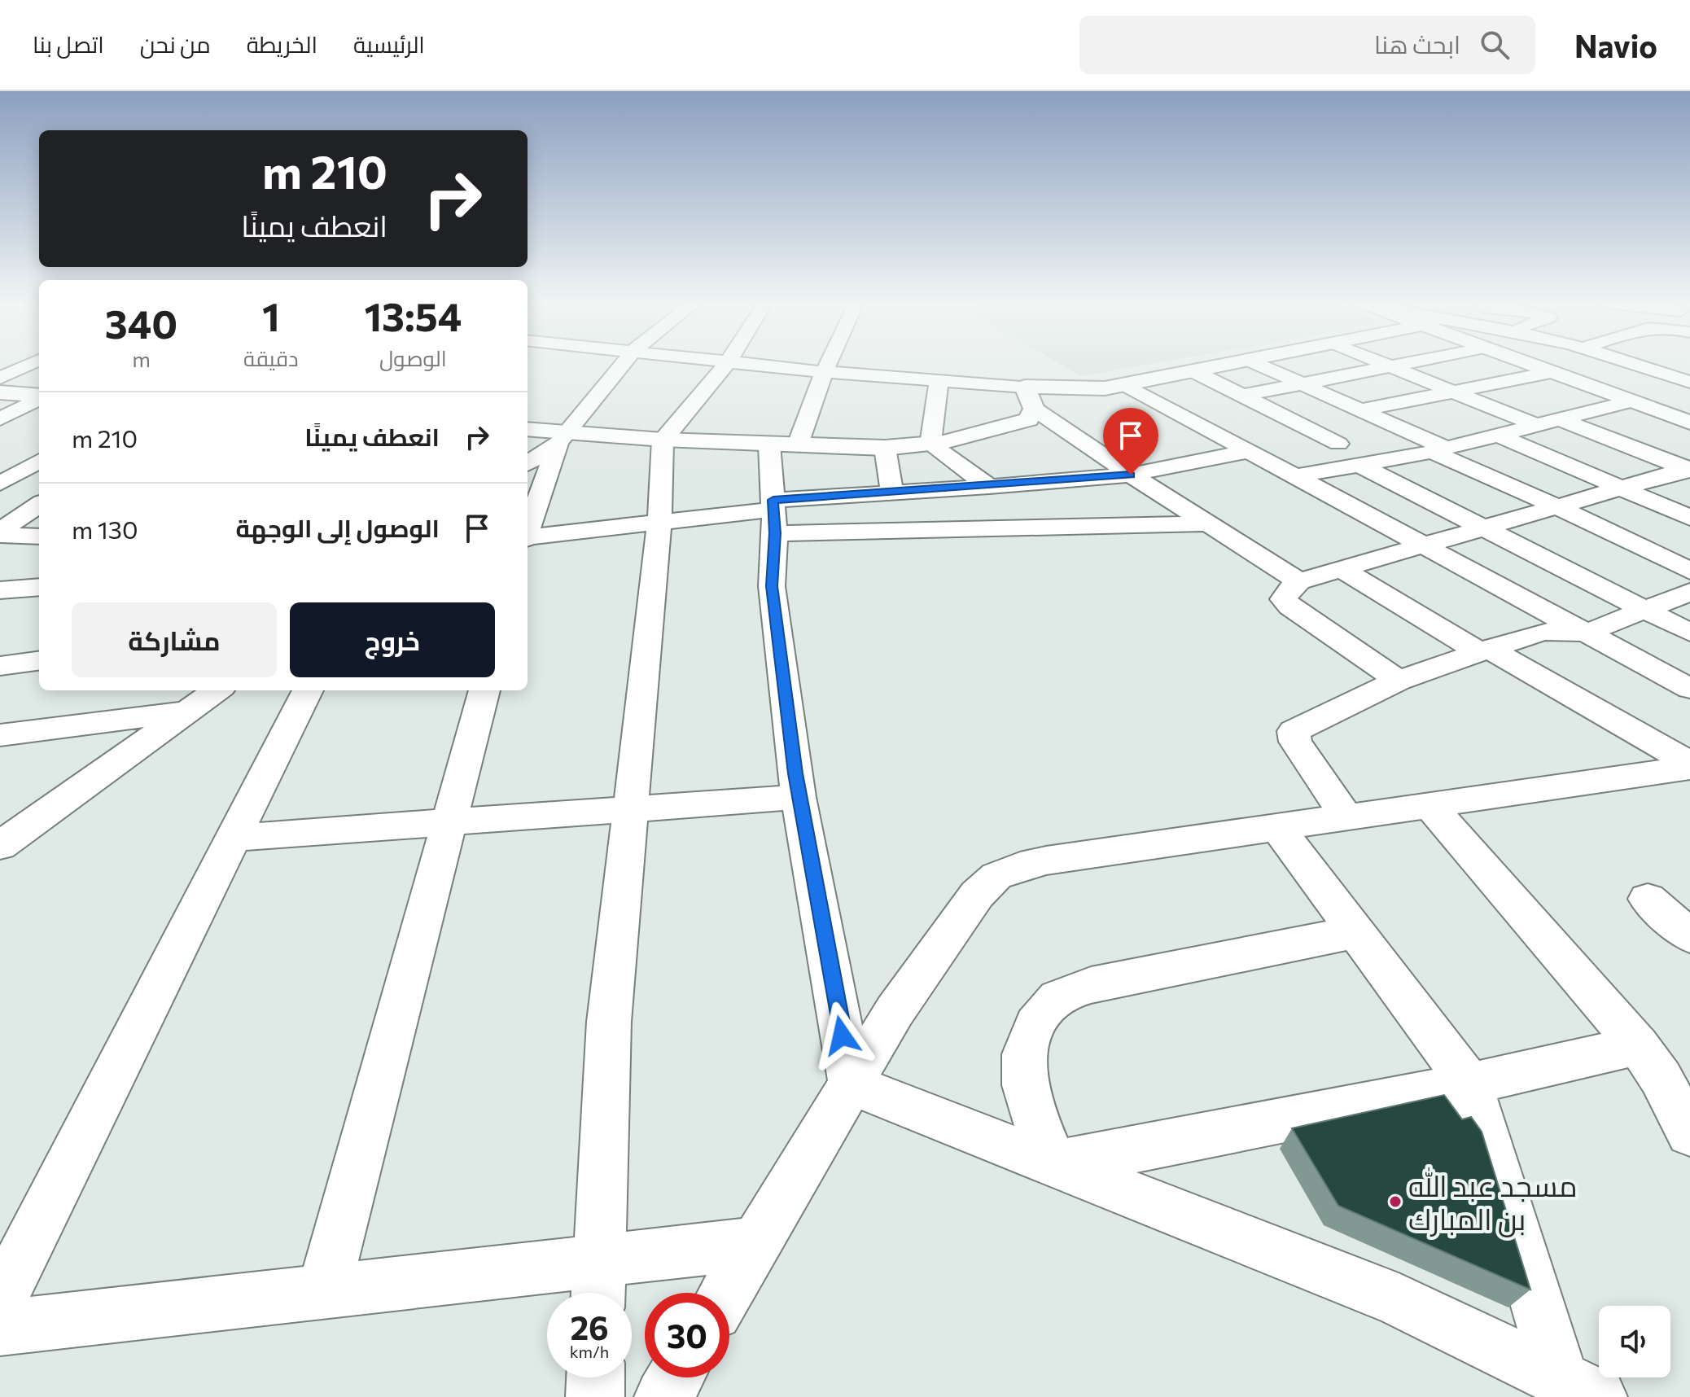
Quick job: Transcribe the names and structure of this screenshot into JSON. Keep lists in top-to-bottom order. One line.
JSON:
{"places":["مسجد عبد الله بن المبارك"],"page":{"header":"Navio","search":"ابحث هنا","nav":["الرئيسية","الخريطة","من نحن","اتصل بنا"],"turn":["210 m","انعطف يمينًا"],"eta":["13:54","الوصول","1","دقيقة","340","m"],"list":[{"name":"انعطف يمينًا","value":"210 m"},{"name":"الوصول إلى الوجهة","value":"130 m"}],"buttons":["خروج","مشاركة"],"speed":"26 km/h","limit":"30"}}
